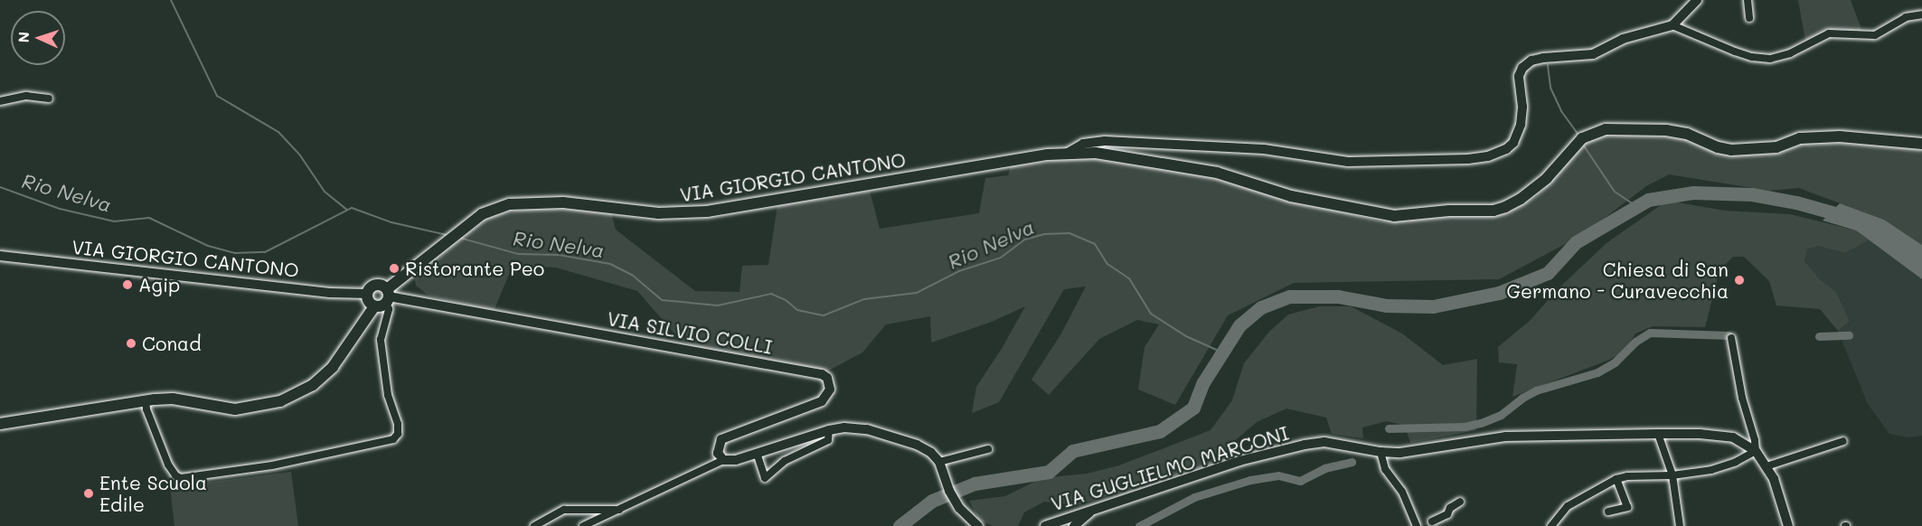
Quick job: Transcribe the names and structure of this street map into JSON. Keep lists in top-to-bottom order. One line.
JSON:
{"streets":{"main road":["VIA GIORGIO CANTONO"],"street":["VIA SILVIO COLLI","VIA GUGLIELMO MARCONI"]},"crossings":[["VIA GIORGIO CANTONO","VIA SILVIO COLLI"]],"water":["Rio Nelva"],"places":["Ristorante Peo","Chiesa di San Germano - Curavecchia","Agip","Conad","Ente Scuola Edile"],"north":"left"}
